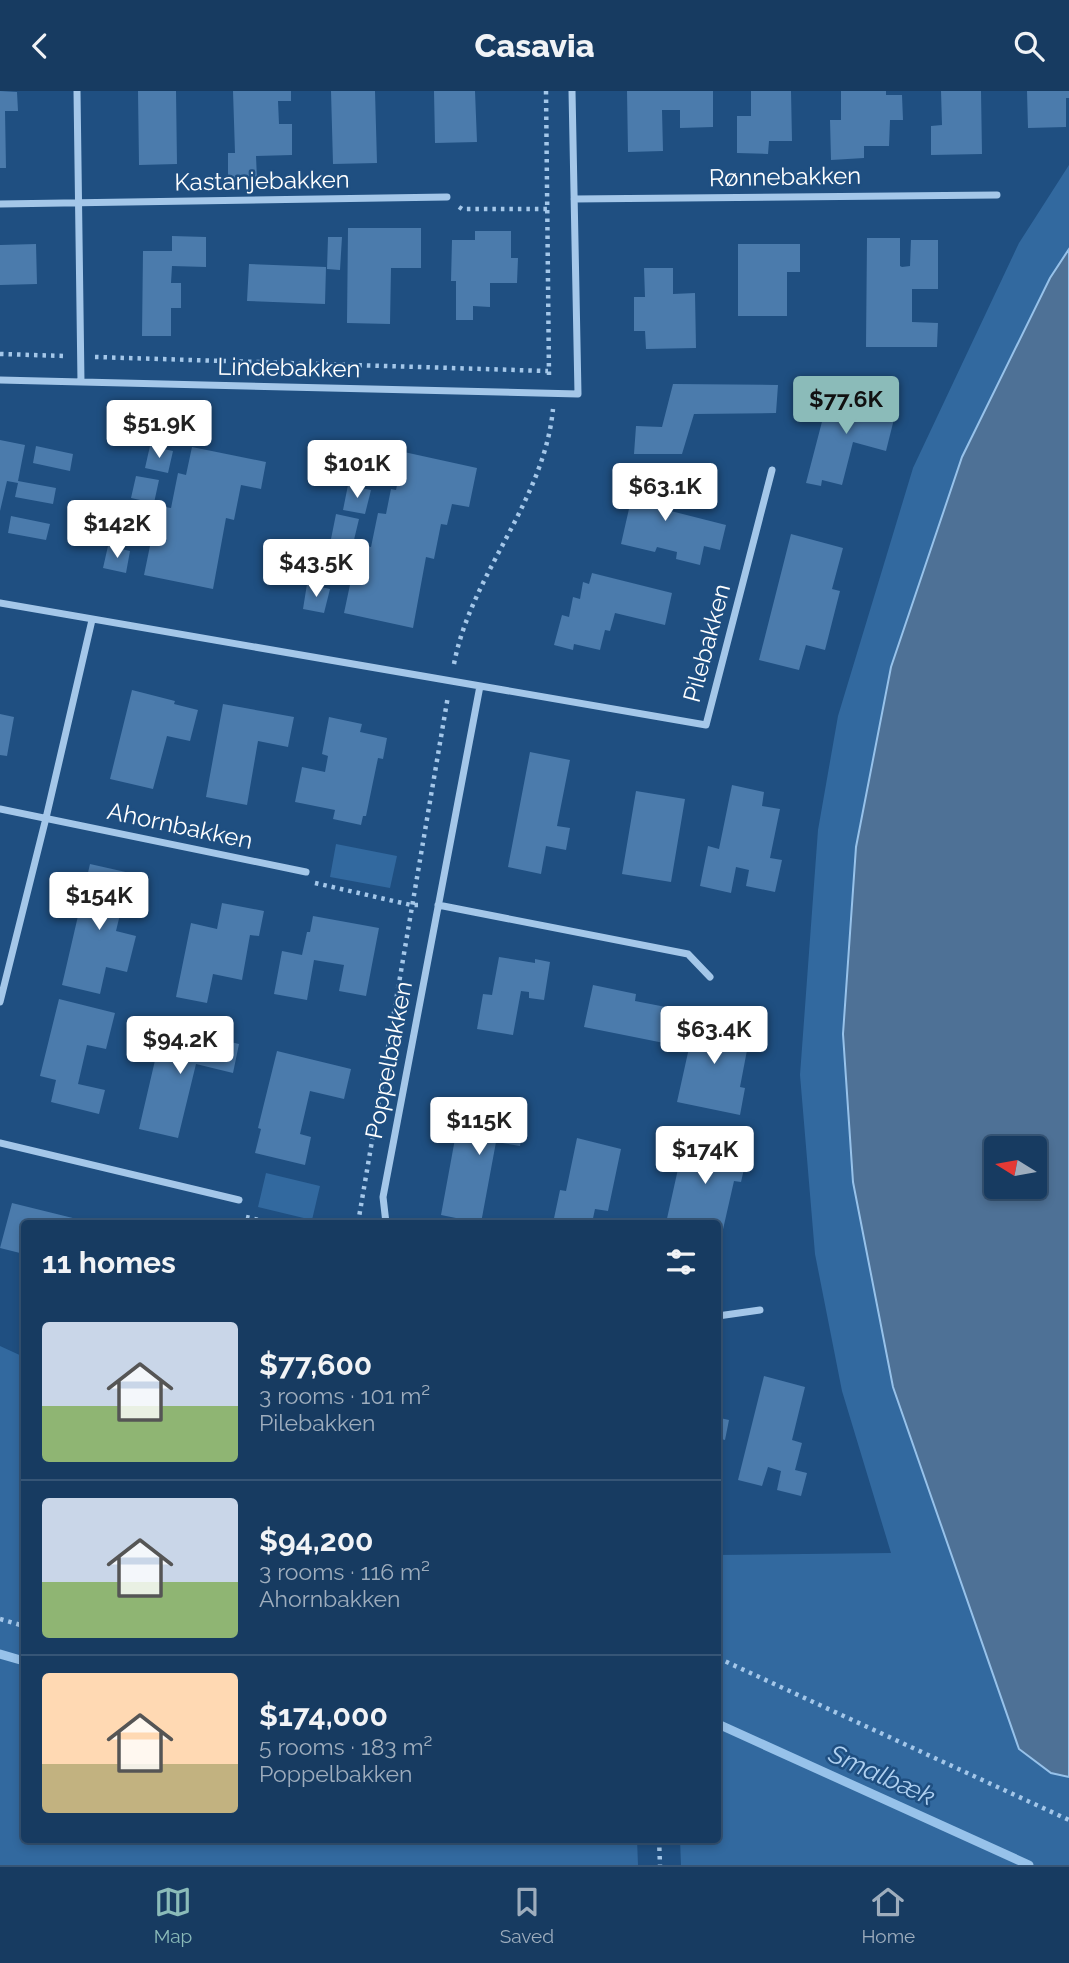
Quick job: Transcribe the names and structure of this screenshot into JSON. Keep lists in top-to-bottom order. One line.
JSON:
{"streets":{"street":["Rønnebakken","Kastanjebakken","Lindebakken","Pilebakken","Ahornbakken","Poppelbakken"]},"crossings":[["Rønnebakken","Lindebakken"],["Pilebakken","Poppelbakken"]],"water":["Smalbæk"],"north":"left","page":{"header":"Casavia","price":["$77.6K","$51.9K","$101K","$63.1K","$142K","$43.5K","$154K","$63.4K","$94.2K","$115K","$174K"],"heading":"11 homes","list":[{"name":"$77,600","note":"3 rooms · 101 m² · Pilebakken"},{"name":"$94,200","note":"3 rooms · 116 m² · Ahornbakken"},{"name":"$174,000","note":"5 rooms · 183 m² · Poppelbakken"}],"tabs":["Map","Saved","Home"]}}
